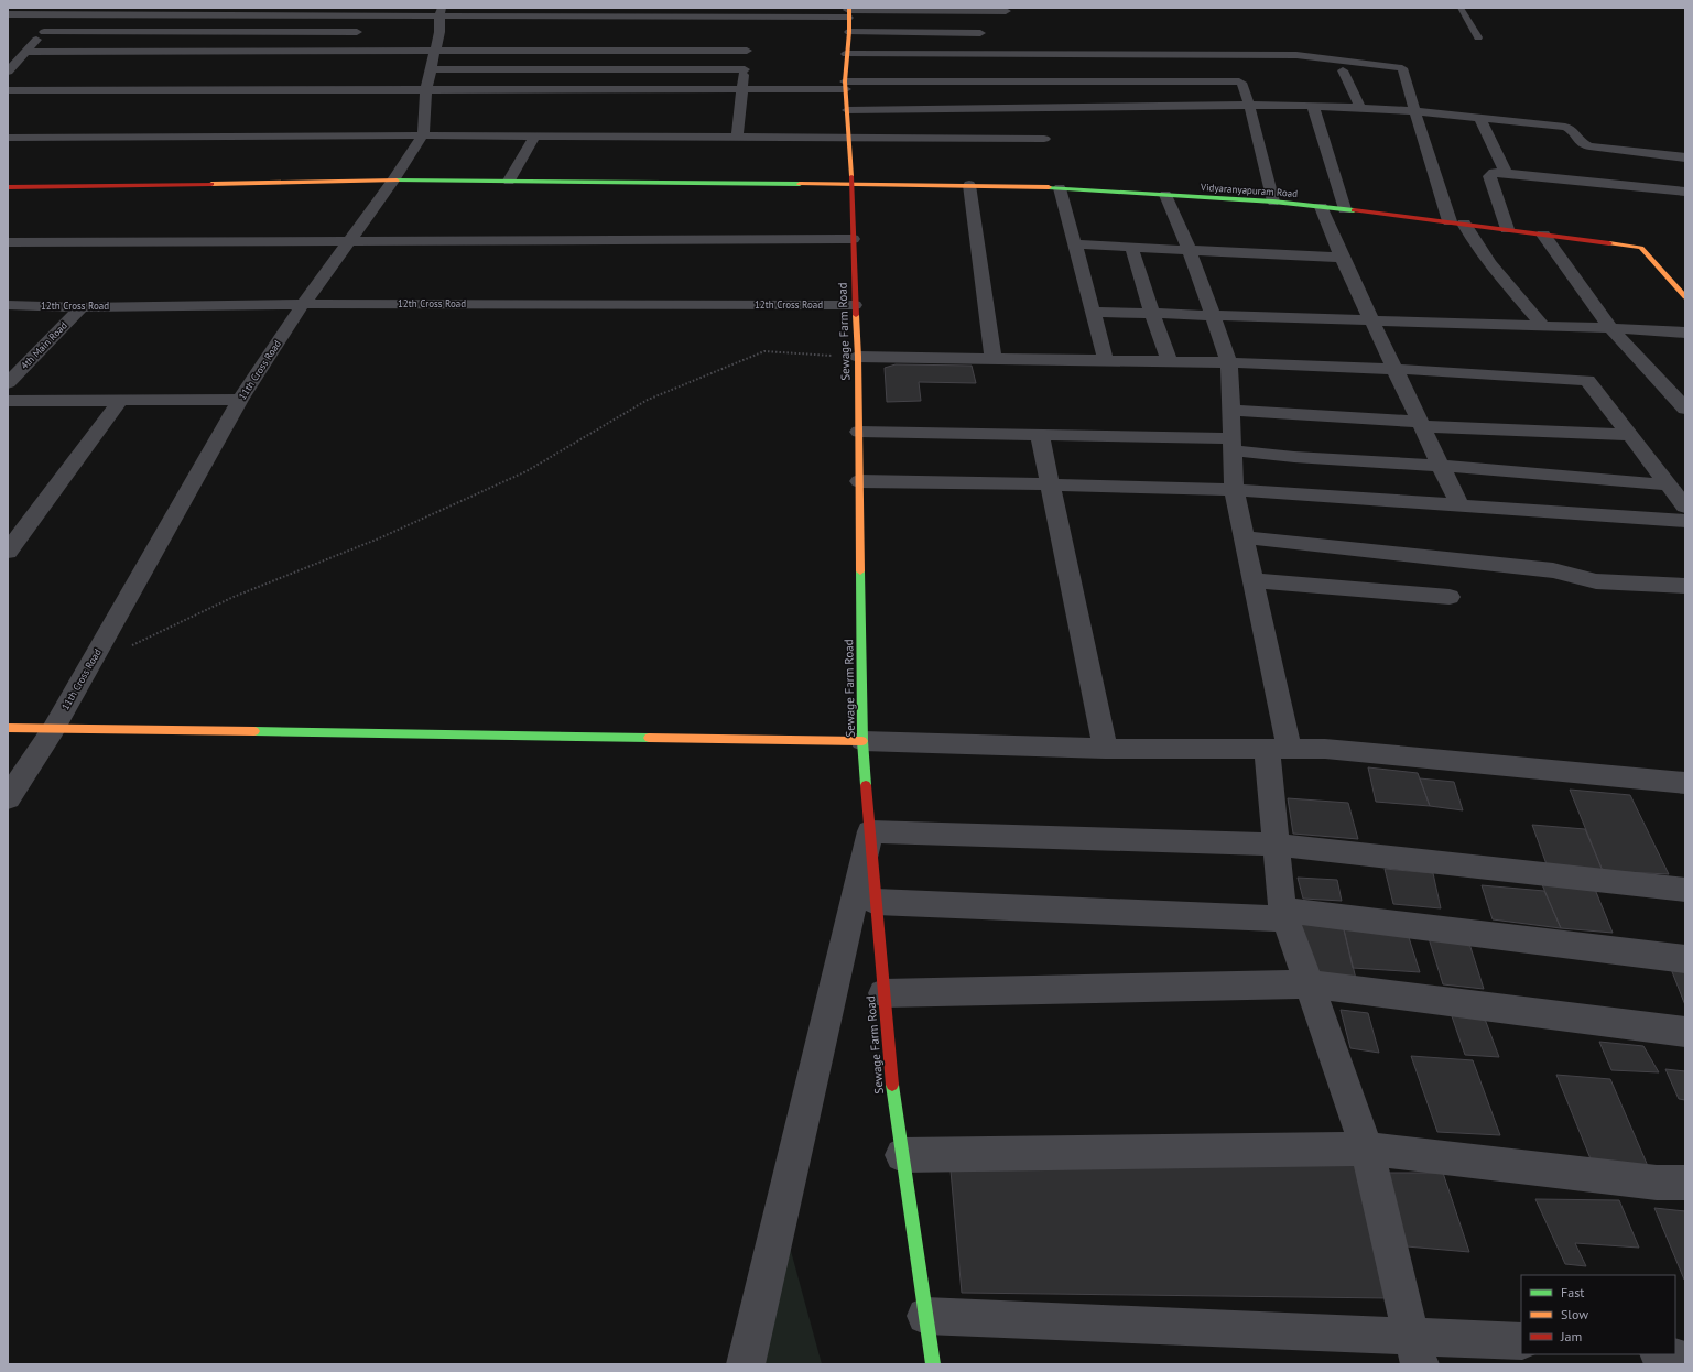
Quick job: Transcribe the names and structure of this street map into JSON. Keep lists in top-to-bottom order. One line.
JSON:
{"streets":{"street":["Vidyaranyapuram Road","12th Cross Road","Sewage Farm Road","4th Main Road","11th Cross Road"]},"crossings":[["Vidyaranyapuram Road","Sewage Farm Road"],["Vidyaranyapuram Road","11th Cross Road"],["12th Cross Road","Sewage Farm Road"],["12th Cross Road","4th Main Road"],["12th Cross Road","11th Cross Road"]],"legend":["Fast","Slow","Jam"]}
